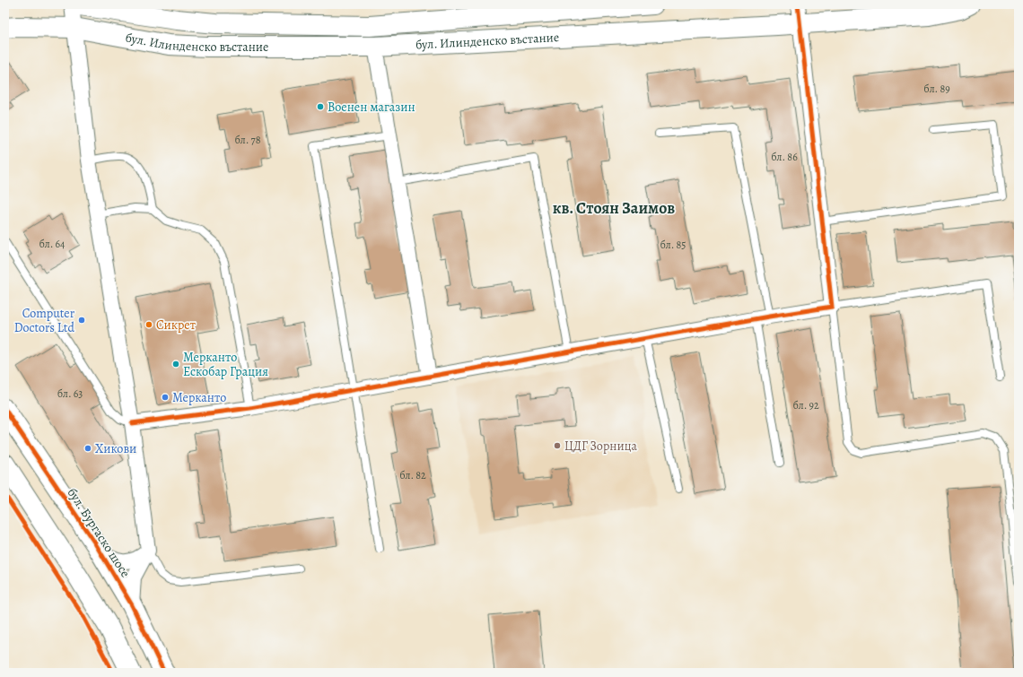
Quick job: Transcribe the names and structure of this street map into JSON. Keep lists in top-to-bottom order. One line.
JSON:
{"streets":{"main road":["бул. Илинденско въстание","бул. Бургаско шосе"]},"districts":["кв. Стоян Заимов"],"places":["Военен магазин","Computer Doctors Ltd","Сикрет","Мерканто Ескобар Грация","Мерканто","ЦДГ Зорница","Хикови"],"house_numbers":["бл. 89","бл. 78","бл. 86","бл. 64","бл. 85","бл. 63","бл. 92","бл. 82"]}
